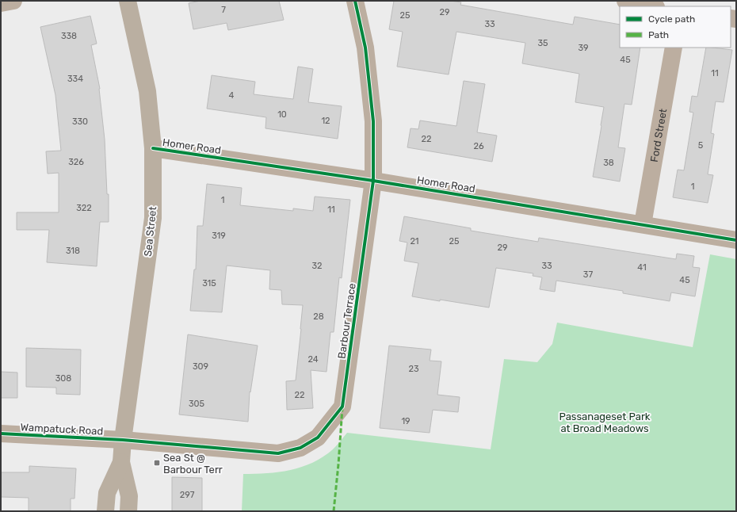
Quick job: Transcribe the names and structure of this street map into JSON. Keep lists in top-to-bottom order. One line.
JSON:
{"streets":{"main road":["Sea Street"],"street":["Ford Street","Homer Road","Barbour Terrace","Wampatuck Road"]},"crossings":[["Ford Street","Homer Road"],["Homer Road","Sea Street"],["Homer Road","Barbour Terrace"],["Sea Street","Barbour Terrace"],["Sea Street","Wampatuck Road"],["Barbour Terrace","Wampatuck Road"]],"parks":["Passanageset Park at Broad Meadows"],"places":{"transit":["Sea St @ Barbour Terr"]},"house_numbers":["7","29","25","33","338","35","39","45","11","334","4","10","12","330","22","5","26","326","38","1","1","322","11","319","21","25","29","318","32","33","41","37","45","315","28","24","309","23","308","22","305","19","297"],"legend":["Cycle path","Path"]}
